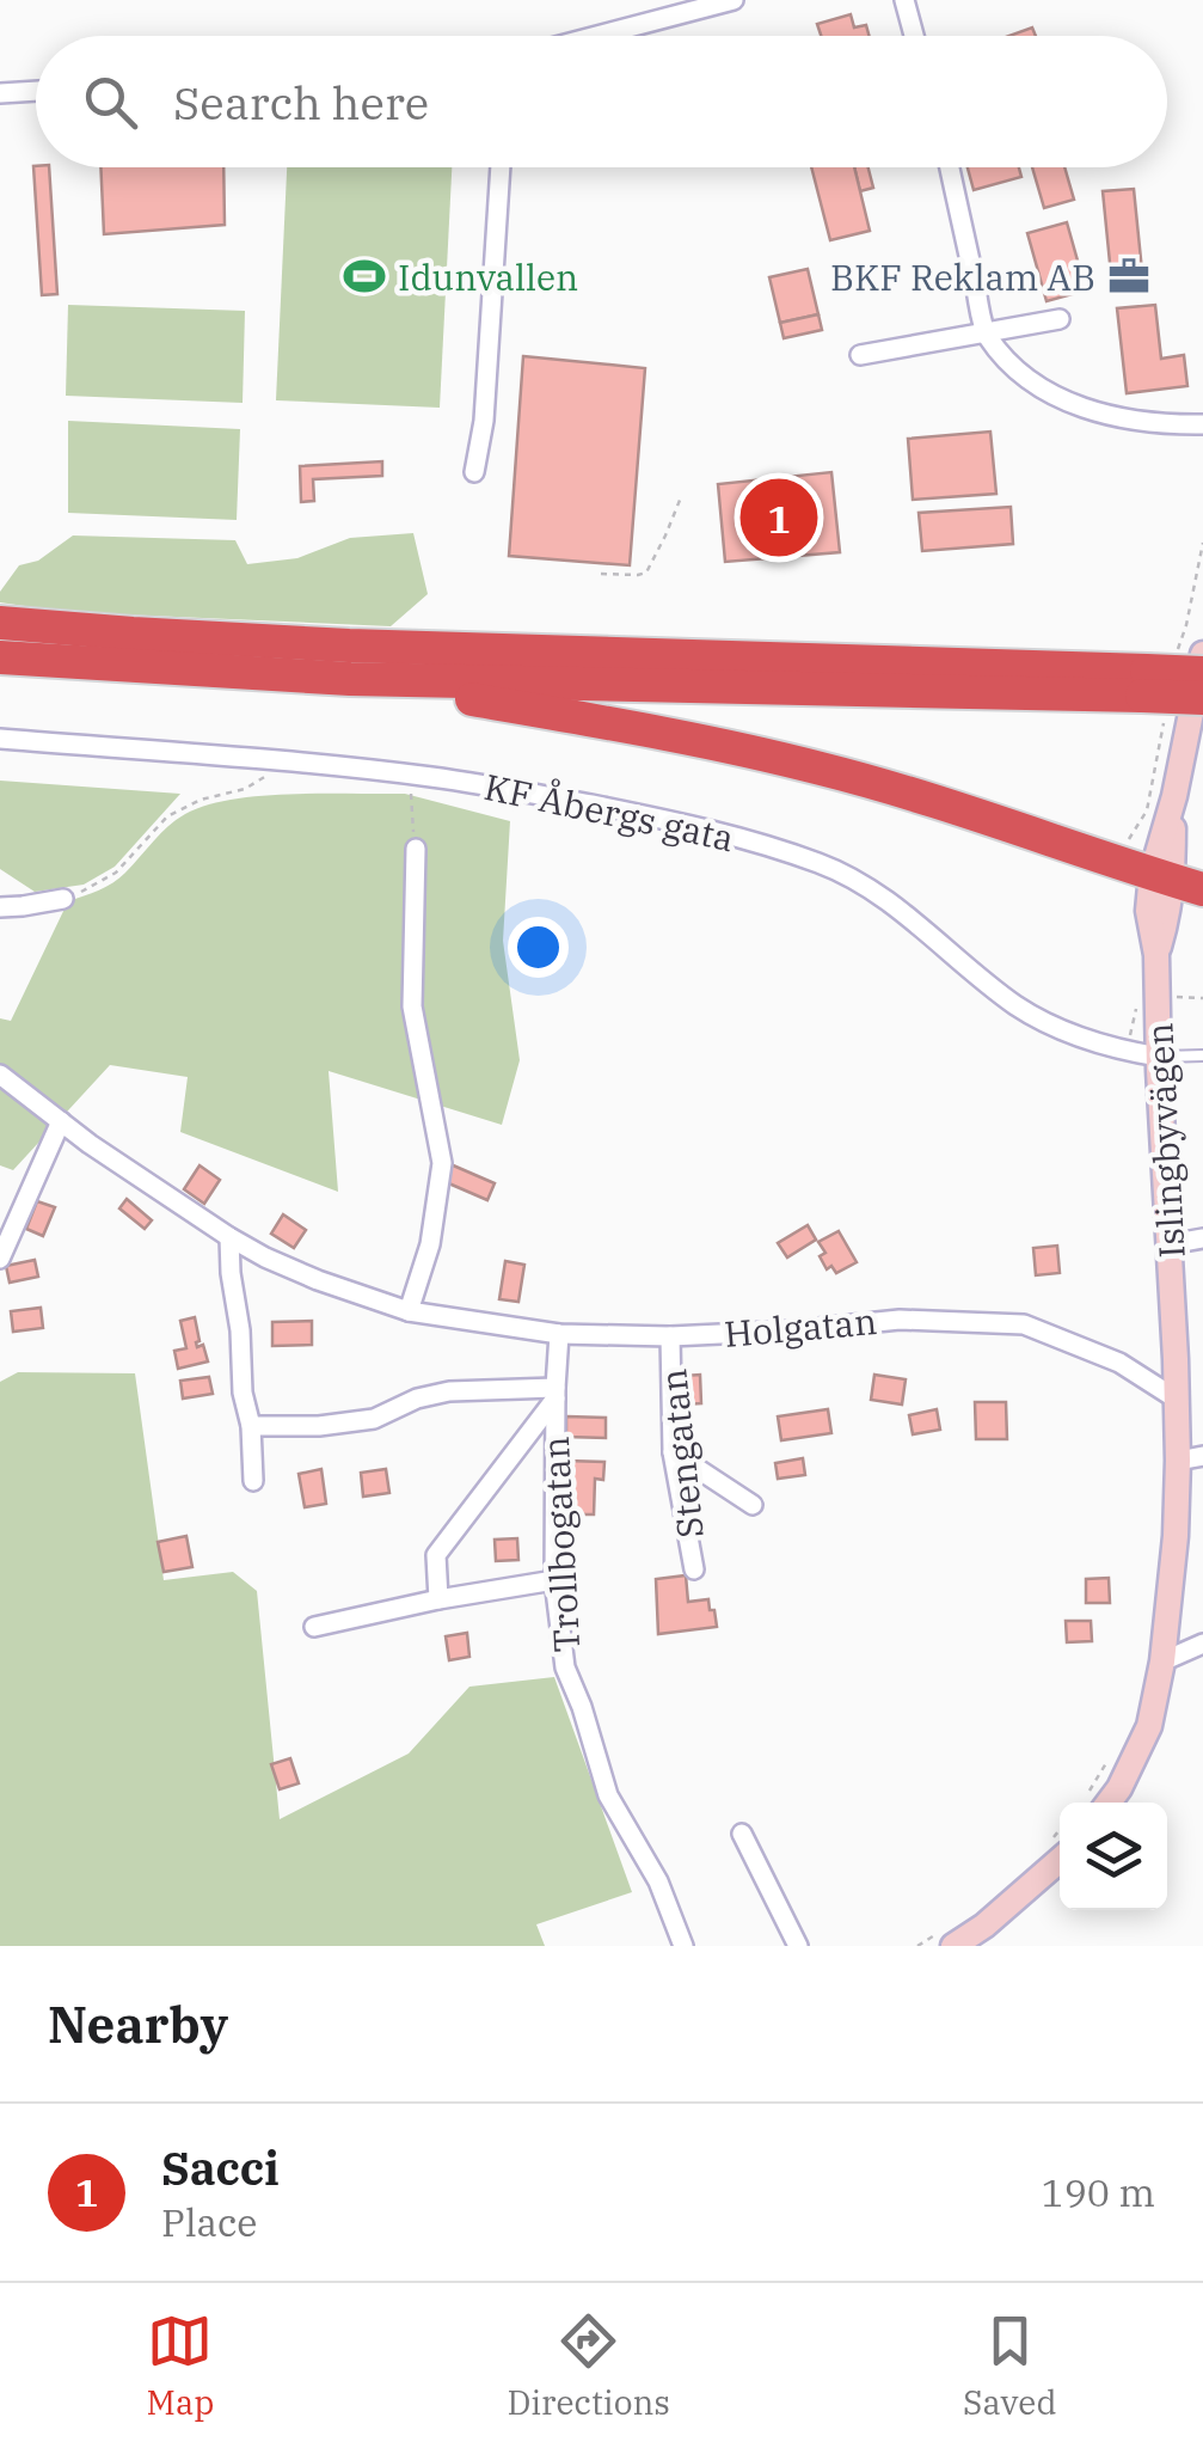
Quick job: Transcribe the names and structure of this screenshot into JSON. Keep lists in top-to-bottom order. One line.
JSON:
{"streets":{"street":["KF Åbergs gata","Islingbyvägen","Holgatan","Stengatan","Trollbogatan"]},"crossings":[["KF Åbergs gata","Islingbyvägen"],["Islingbyvägen","Holgatan"],["Holgatan","Stengatan"],["Holgatan","Trollbogatan"]],"places":{"sports":["Idunvallen"],"office":["BKF Reklam AB"]},"page":{"search":"Search here","pins":"1","heading":"Nearby","list":[{"mark":"1","name":"Sacci","note":"Place","value":"190 m"}],"nav":["Map","Directions","Saved"]}}
